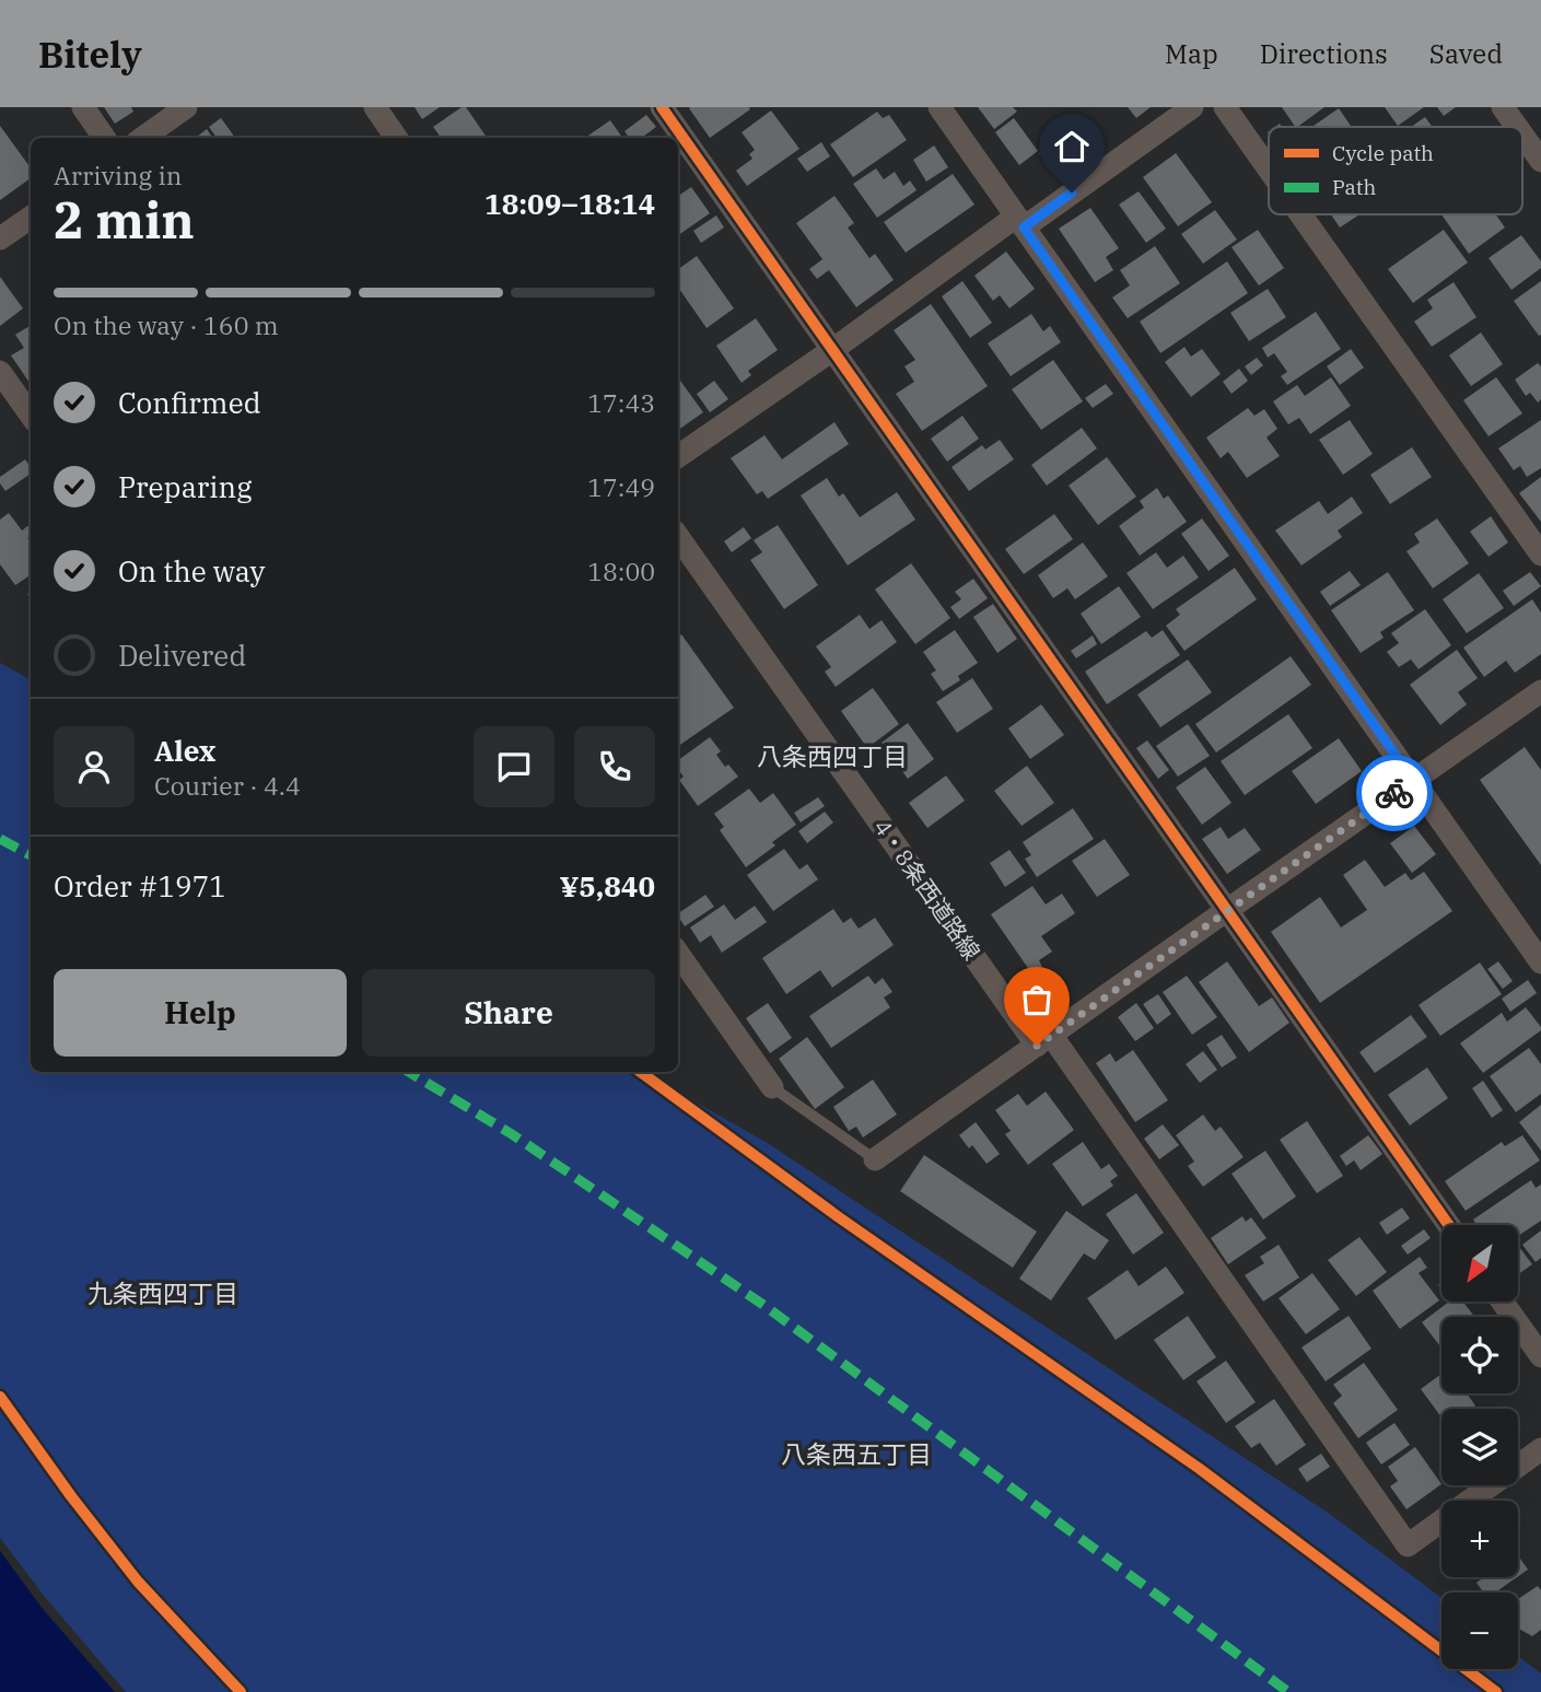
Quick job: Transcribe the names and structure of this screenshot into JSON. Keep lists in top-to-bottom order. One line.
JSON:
{"streets":{"street":["4・8条西道路線"]},"districts":["八条西四丁目","九条西四丁目","八条西五丁目"],"legend":["Cycle path","Path"],"north":"bottom left","page":{"header":"Bitely","nav":["Map","Directions","Saved"],"heading":["2 min","Arriving in","18:09–18:14"],"panel":["Alex","Courier · 4.4","Order #1971","¥5,840"],"bar":"On the way · 160 m","list":[["Confirmed","17:43"],["Preparing","17:49"],["On the way","18:00"],"Delivered"],"buttons":["Help","Share"],"map_buttons":["+","−"]}}
